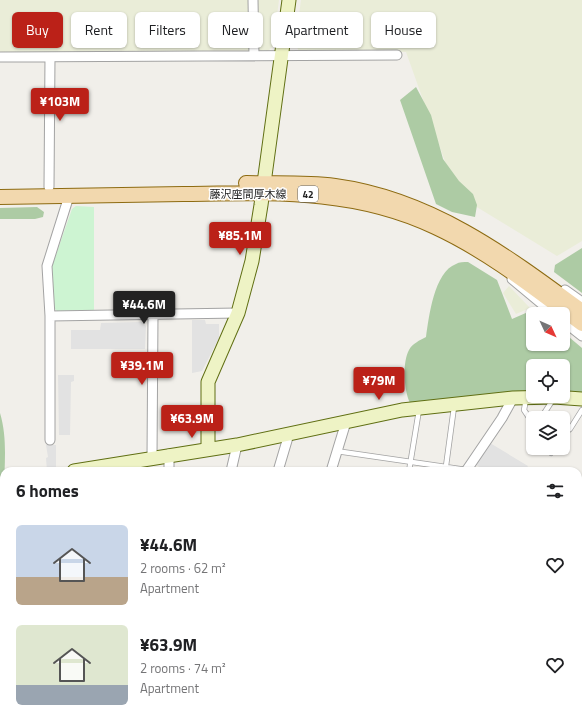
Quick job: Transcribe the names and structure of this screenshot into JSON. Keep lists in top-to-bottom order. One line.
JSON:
{"streets":{"main road":["藤沢座間厚木線","42"]},"north":"bottom right","page":{"chip":["Buy","Rent","Filters","New","Apartment","House"],"price":["¥103M","¥85.1M","¥44.6M","¥39.1M","¥79M","¥63.9M"],"heading":"6 homes","list":[{"name":"¥44.6M","note":"2 rooms · 62 m² · Apartment"},{"name":"¥63.9M","note":"2 rooms · 74 m² · Apartment"}]}}
